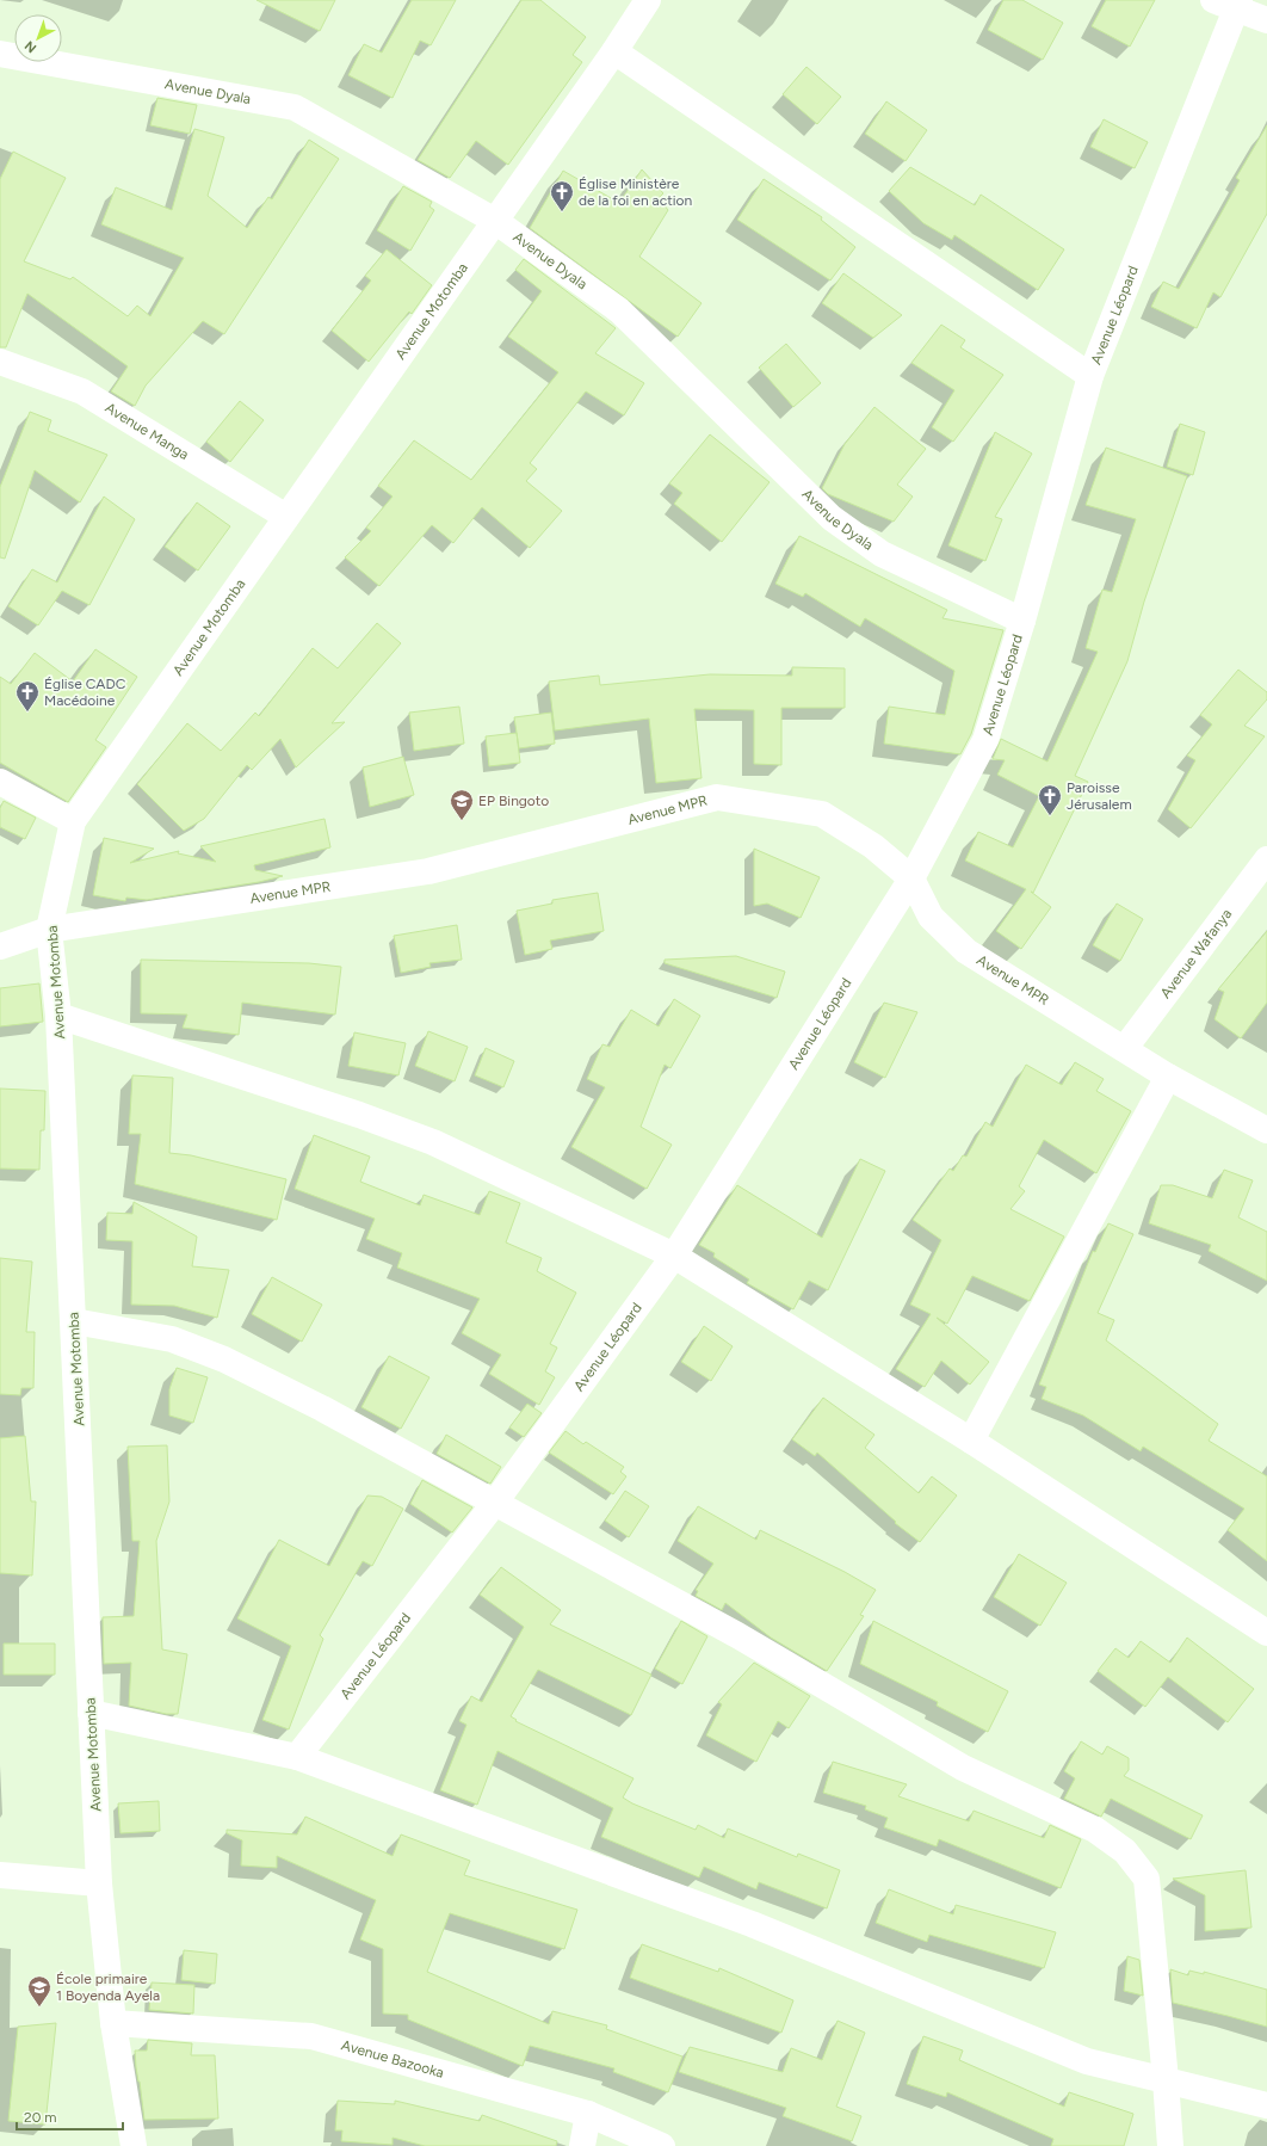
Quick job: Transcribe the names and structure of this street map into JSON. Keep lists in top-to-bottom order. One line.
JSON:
{"streets":{"street":["Avenue Dyala","Avenue Motomba","Avenue Léopard","Avenue Manga","Avenue MPR","Avenue Wafanya","Avenue Bazooka"]},"crossings":[["Avenue Dyala","Avenue Motomba"],["Avenue Dyala","Avenue Léopard"],["Avenue Motomba","Avenue Manga"],["Avenue Motomba","Avenue MPR"],["Avenue Motomba","Avenue Bazooka"],["Avenue Léopard","Avenue MPR"],["Avenue MPR","Avenue Wafanya"]],"places":{"church":["Église Ministère de la foi en action","Église CADC Macédoine","Paroisse Jérusalem"],"school or university":["EP Bingoto","École primaire 1 Boyenda Ayela"]},"scale_bar":"20 m","north":"bottom left"}
